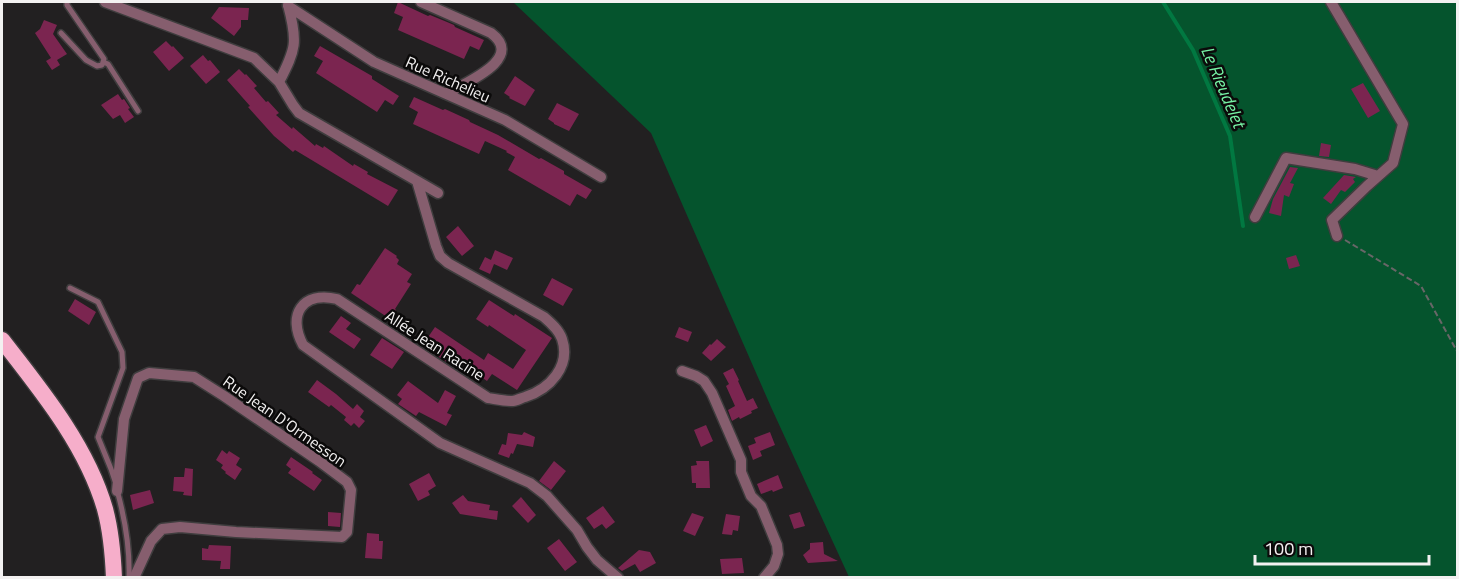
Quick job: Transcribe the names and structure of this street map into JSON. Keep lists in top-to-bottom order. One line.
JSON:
{"streets":{"street":["Rue Richelieu","Allée Jean Racine","Rue Jean D'Ormesson"]},"water":["Le Rieudelet"],"scale_bar":"100 m"}
